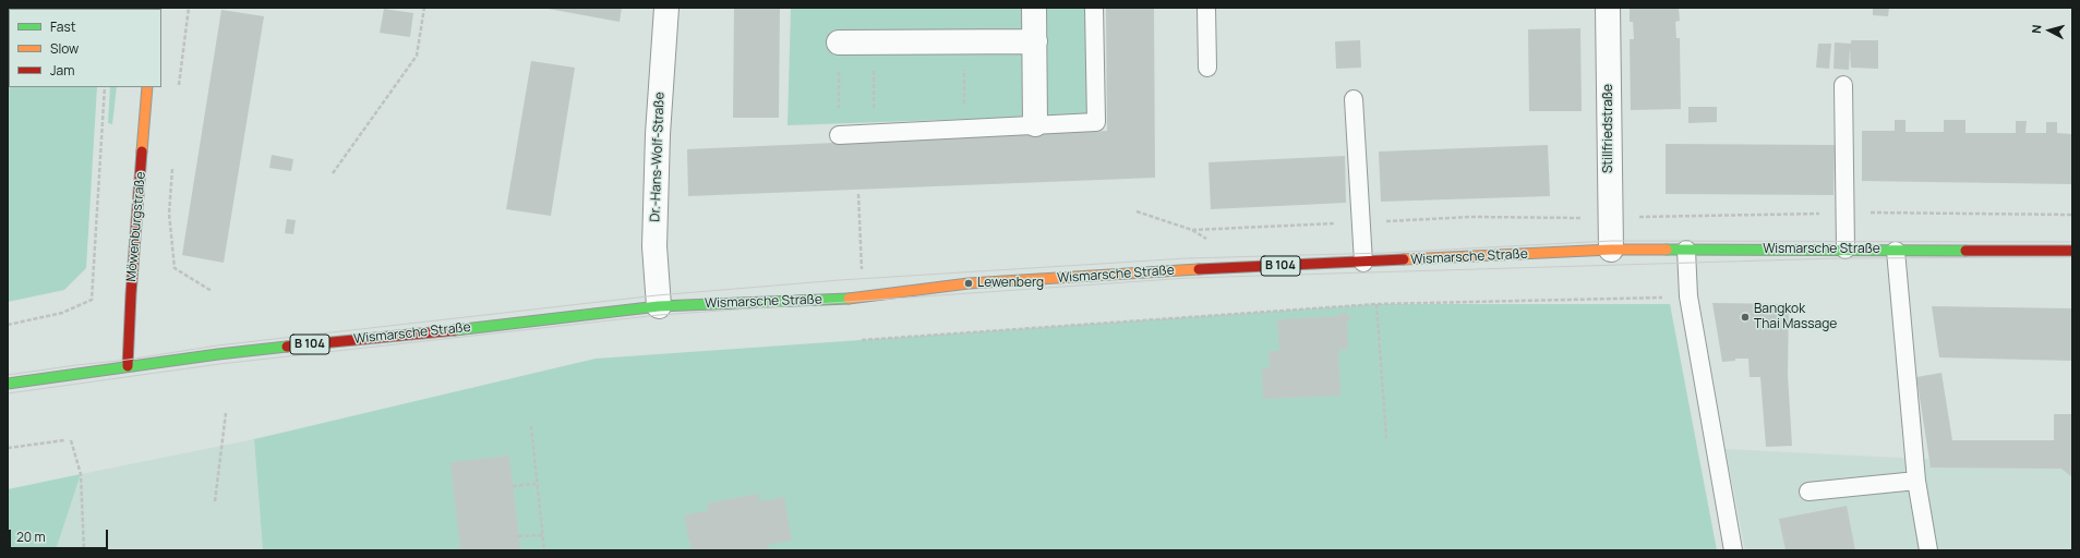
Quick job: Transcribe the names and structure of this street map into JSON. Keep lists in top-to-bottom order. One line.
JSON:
{"streets":{"main road":["Möwenburgstraße","Wismarsche Straße","B 104"],"street":["Stillfriedstraße","Dr.-Hans-Wolf-Straße"]},"crossings":[["Stillfriedstraße","Wismarsche Straße"],["Dr.-Hans-Wolf-Straße","Wismarsche Straße"],["Möwenburgstraße","Wismarsche Straße"]],"places":["Lewenberg","Bangkok Thai Massage"],"legend":["Fast","Slow","Jam"],"scale_bar":"20 m","north":"left"}
